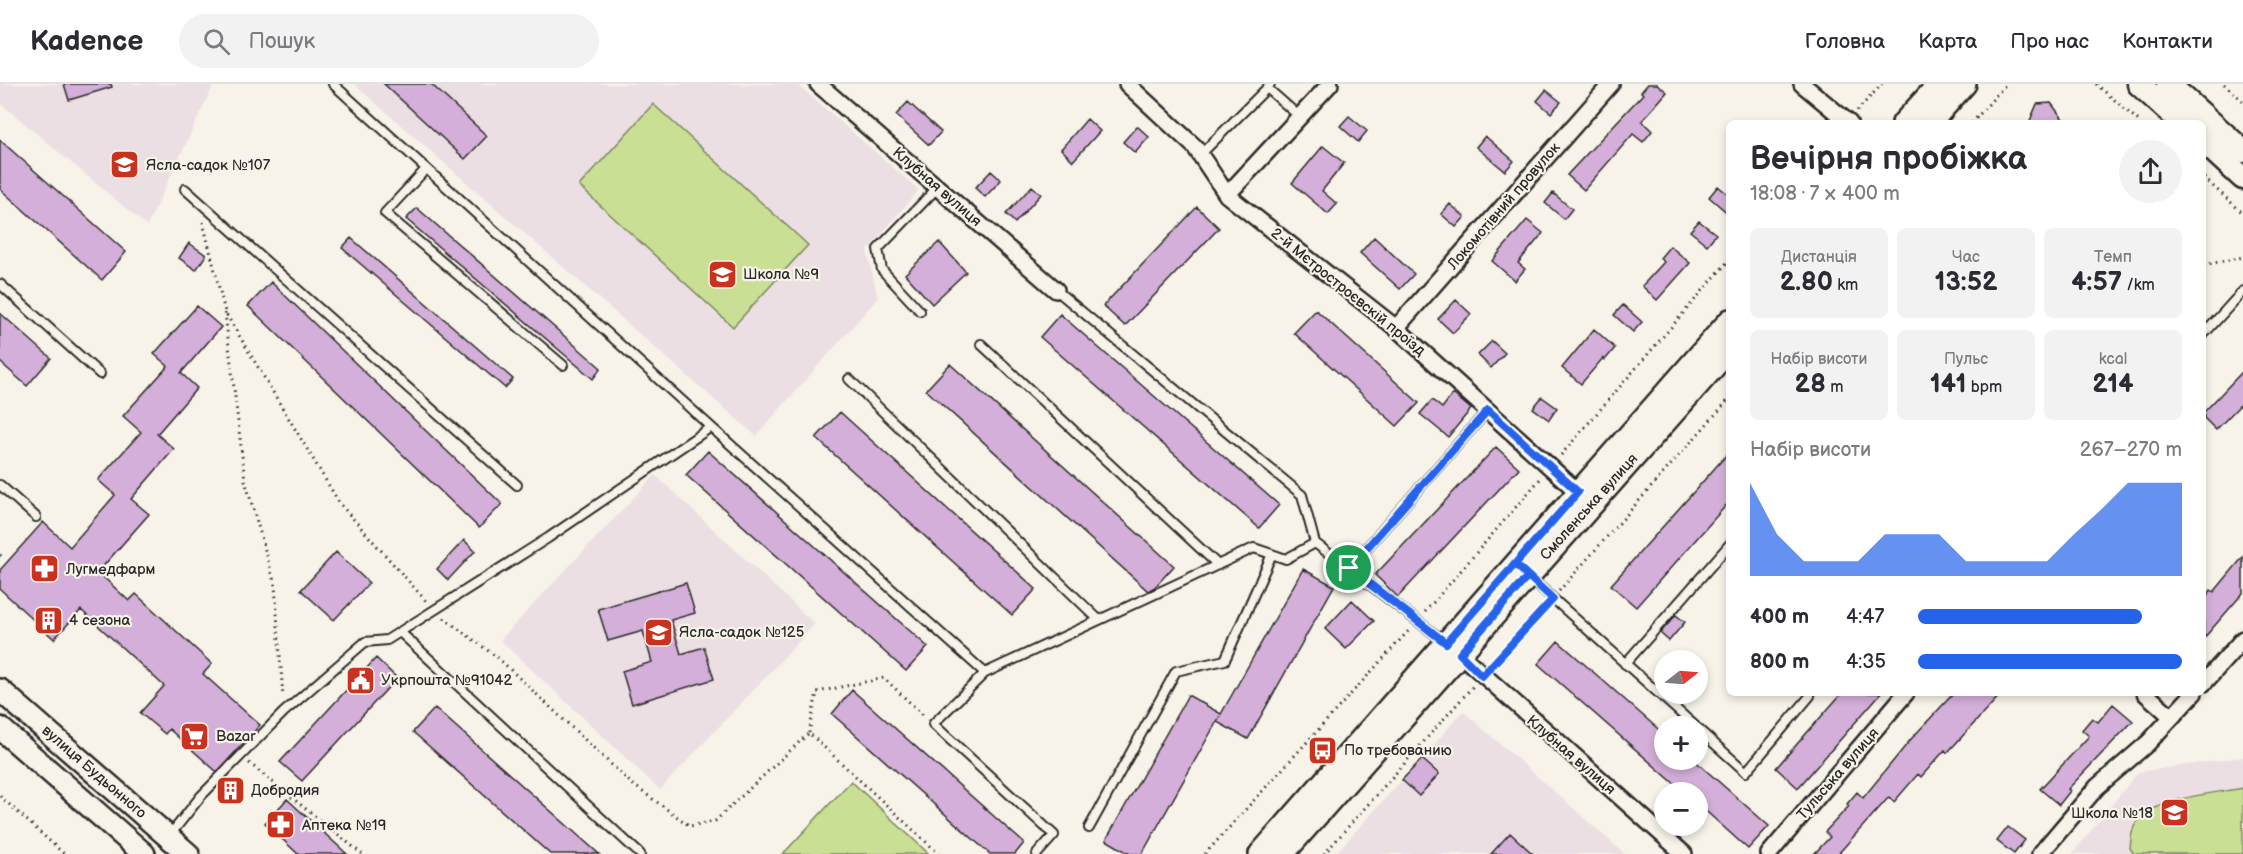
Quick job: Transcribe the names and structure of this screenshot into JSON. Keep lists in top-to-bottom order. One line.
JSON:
{"streets":{"street":["Клубная вулиця","Локомотівний провулок","2-й Мєтростроєвскій проїзд","Смоленська вулиця","вулиця Будьонного","Тульська вулиця"]},"crossings":[["Клубная вулиця","Смоленська вулиця"],["Локомотівний провулок","2-й Мєтростроєвскій проїзд"],["2-й Мєтростроєвскій проїзд","Смоленська вулиця"]],"places":{"school or university":["Ясла-садок №107","Школа №9","Ясла-садок №125","Школа №18"],"pharmacy":["Лугмедфарм","Аптека №19"],"building":["4 сезона","Добродия"],"public building":["Укрпошта №91042"],"supermarket":["Bazar"],"bus stop":["По требованию"]},"north":"right","page":{"header":"Kadence","search":"Пошук","nav":["Головна","Карта","Про нас","Контакти"],"heading":["Вечірня пробіжка","18:08 · 7 × 400 m"],"stats":[["Дистанція","2.80 km"],["Час","13:52"],["Темп","4:57 /km"],["Набір висоти","28 m"],["Пульс","141 bpm"],["kcal","214"]],"chart":["Набір висоти","267–270 m"],"list":[{"name":"400 m","note":"4:47"},{"name":"800 m","note":"4:35"}],"map_buttons":["+","−"]}}
